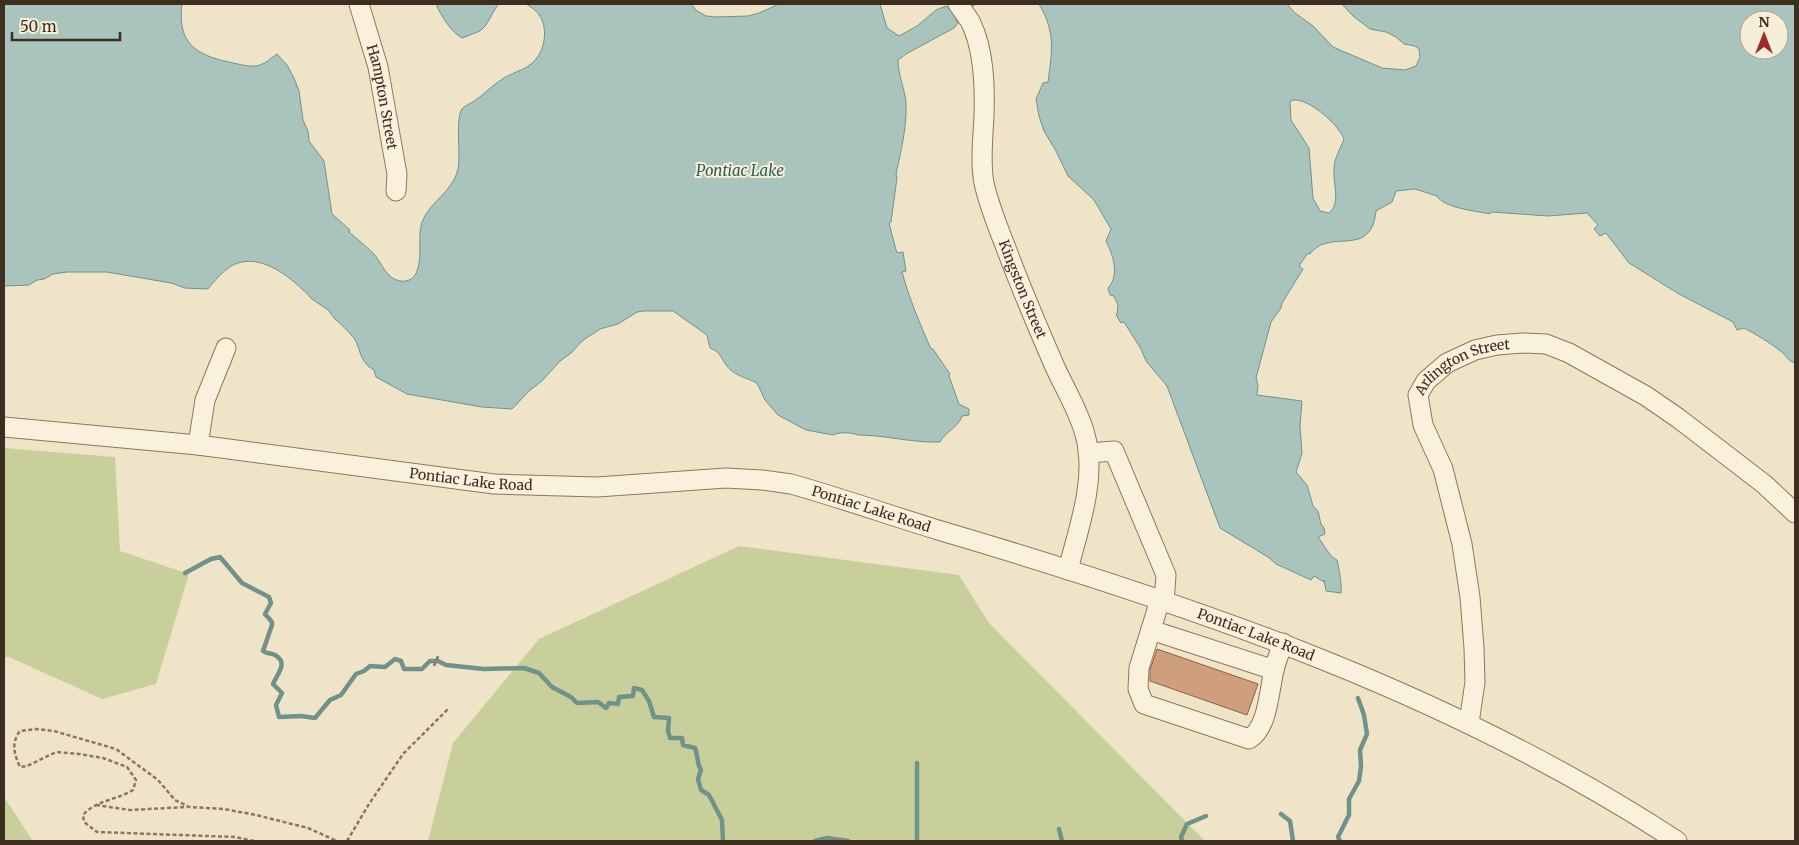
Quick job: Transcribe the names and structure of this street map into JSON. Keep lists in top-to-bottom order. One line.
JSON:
{"streets":{"street":["Hampton Street","Kingston Street","Arlington Street","Pontiac Lake Road"]},"crossings":[["Kingston Street","Pontiac Lake Road"],["Arlington Street","Pontiac Lake Road"]],"water":["Pontiac Lake"],"scale_bar":"50 m","north":"top"}
